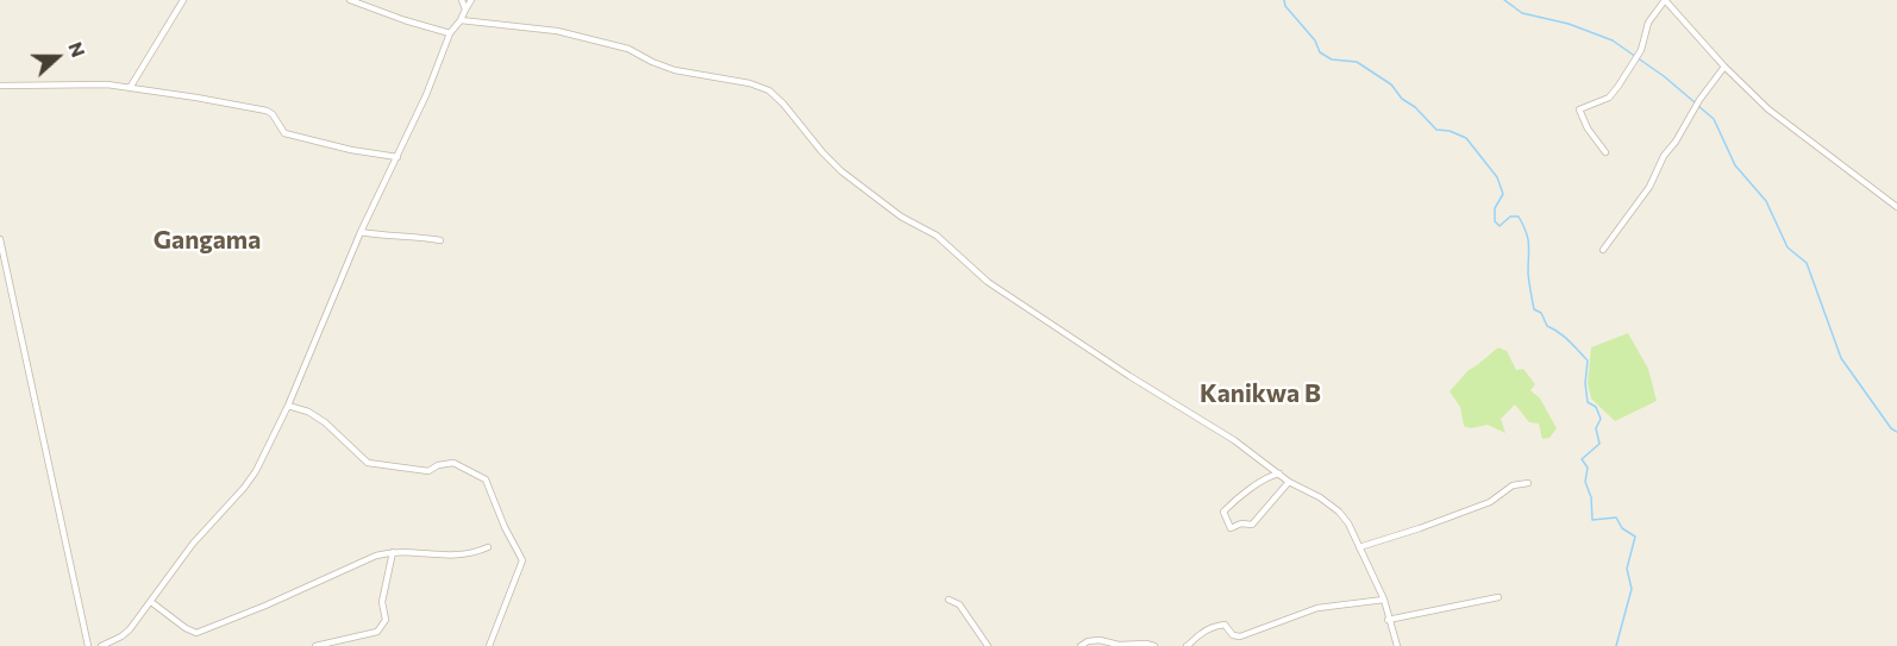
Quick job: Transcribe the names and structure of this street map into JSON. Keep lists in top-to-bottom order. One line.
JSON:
{"districts":["Gangama","Kanikwa B"],"north":"right"}
